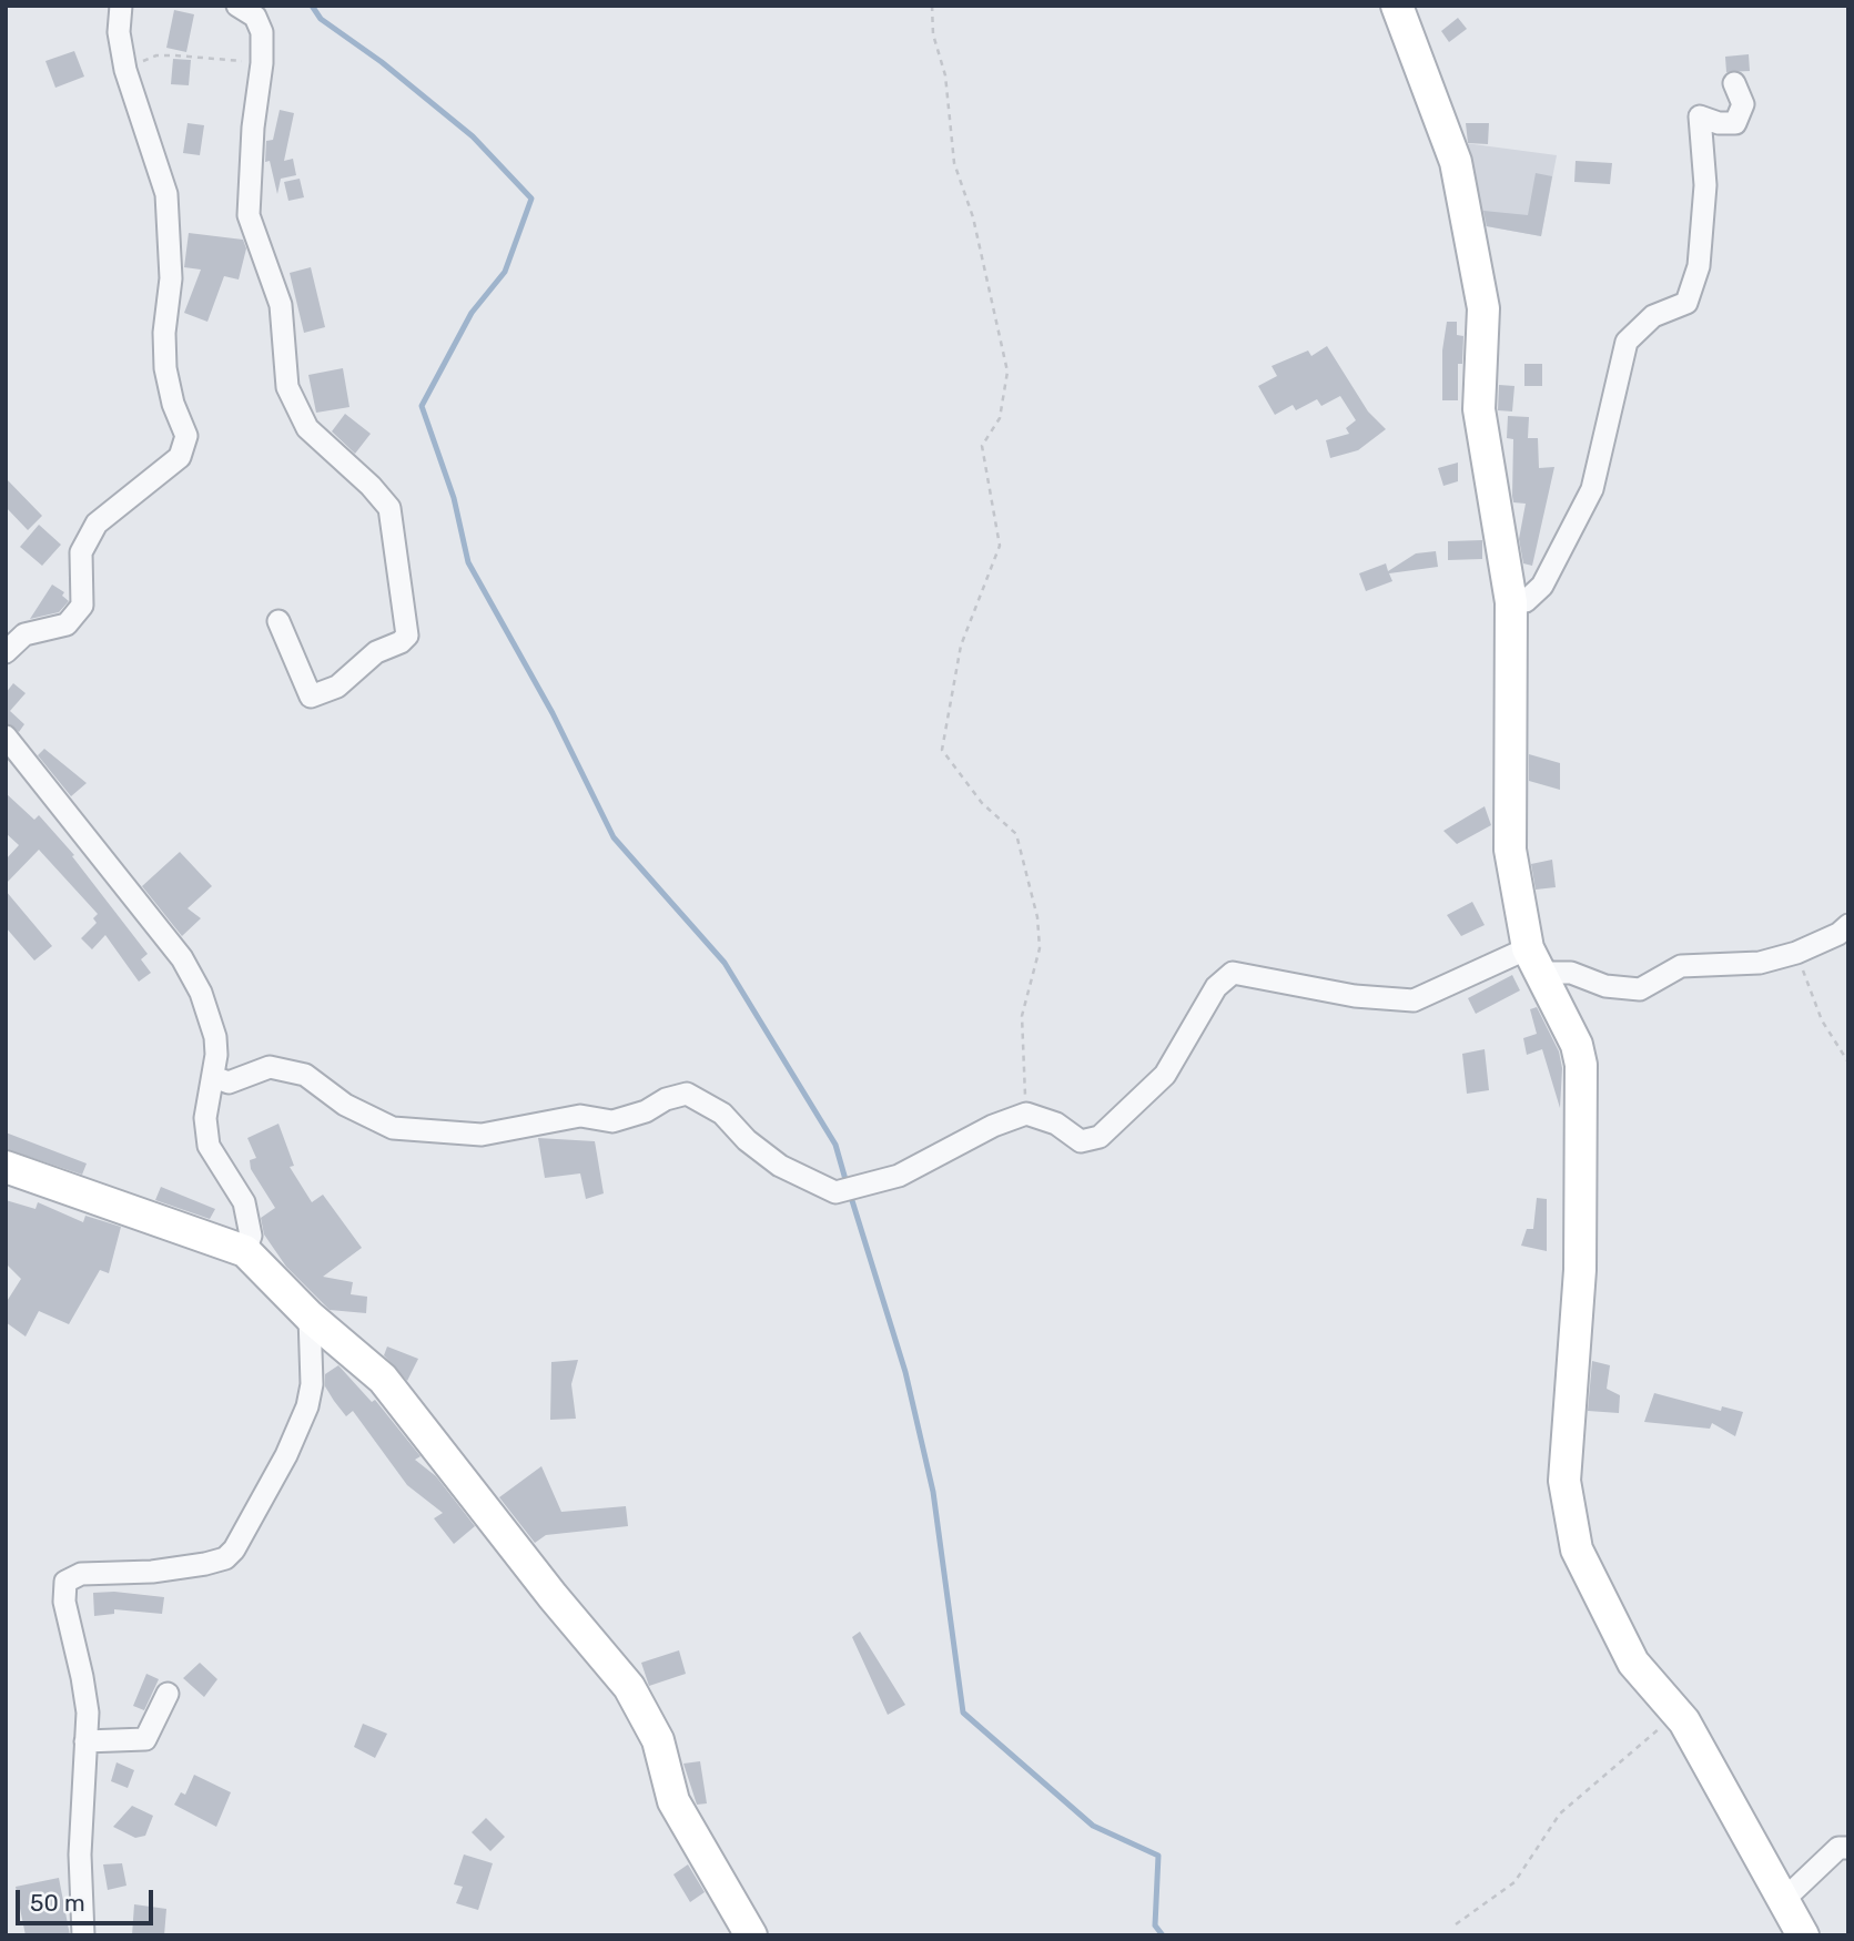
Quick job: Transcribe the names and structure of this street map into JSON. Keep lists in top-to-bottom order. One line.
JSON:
{"scale_bar":"50 m"}
